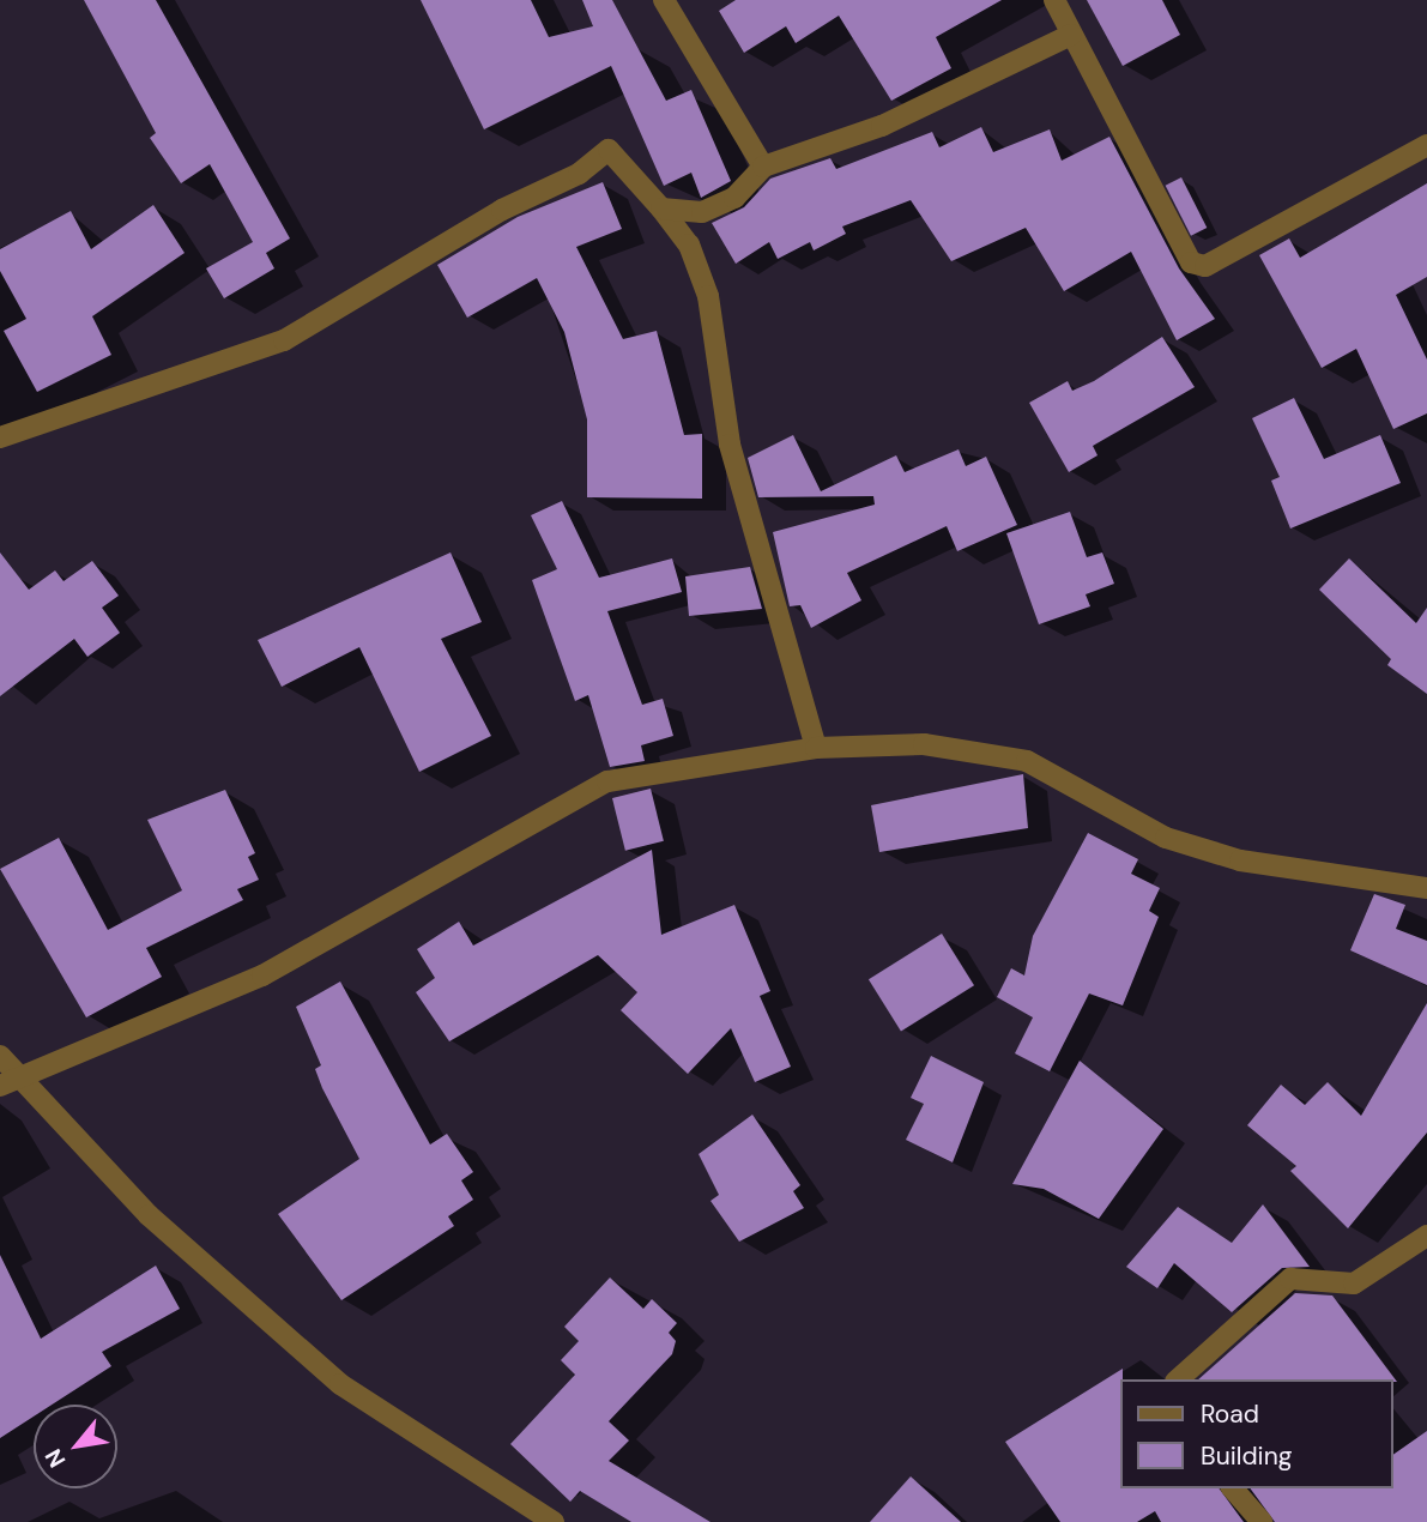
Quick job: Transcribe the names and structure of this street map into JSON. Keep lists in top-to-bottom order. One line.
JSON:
{"legend":["Road","Building"],"north":"bottom left"}
